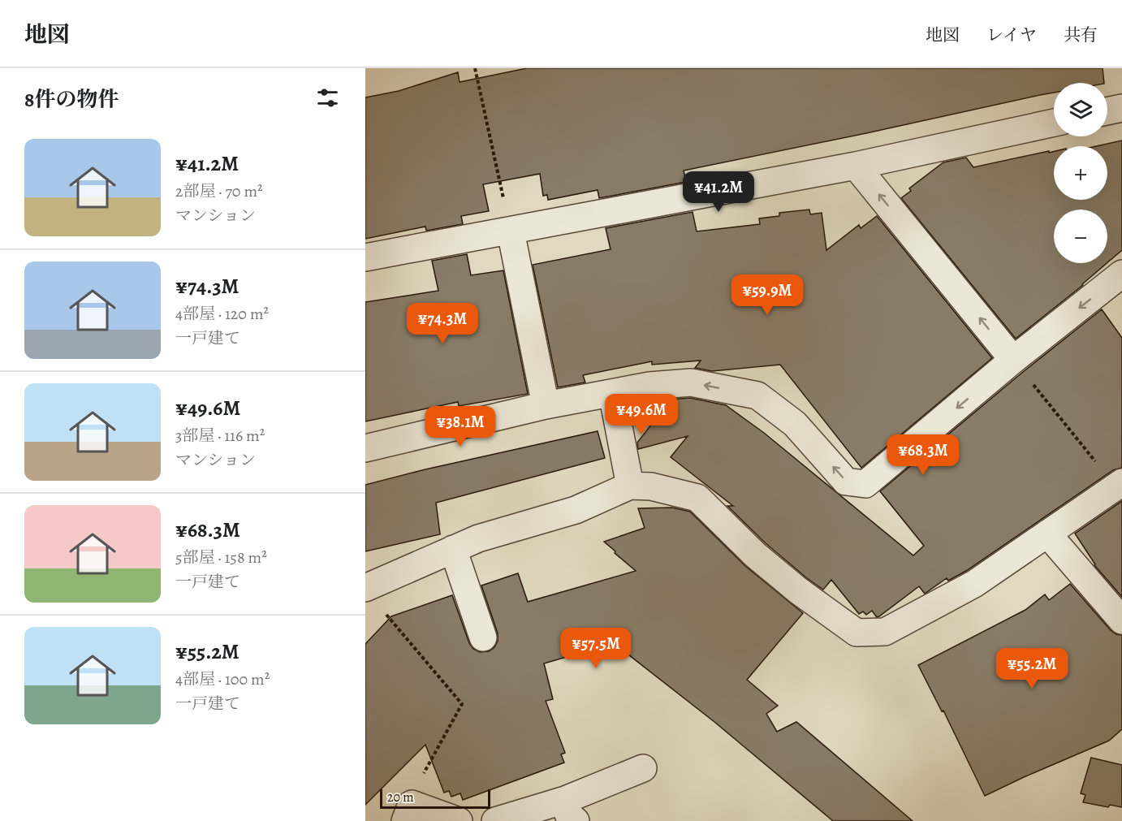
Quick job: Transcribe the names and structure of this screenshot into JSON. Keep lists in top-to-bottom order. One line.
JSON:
{"scale_bar":"20 m","page":{"header":"地図","nav":["地図","レイヤ","共有"],"heading":"8件の物件","map_buttons":["+","−"],"list":[{"name":"¥41.2M","note":"2部屋 · 70 m² · マンション"},{"name":"¥74.3M","note":"4部屋 · 120 m² · 一戸建て"},{"name":"¥49.6M","note":"3部屋 · 116 m² · マンション"},{"name":"¥68.3M","note":"5部屋 · 158 m² · 一戸建て"},{"name":"¥55.2M","note":"4部屋 · 100 m² · 一戸建て"}],"price":["¥41.2M","¥59.9M","¥74.3M","¥49.6M","¥38.1M","¥68.3M","¥57.5M","¥55.2M"],"scale":"20 m"}}
